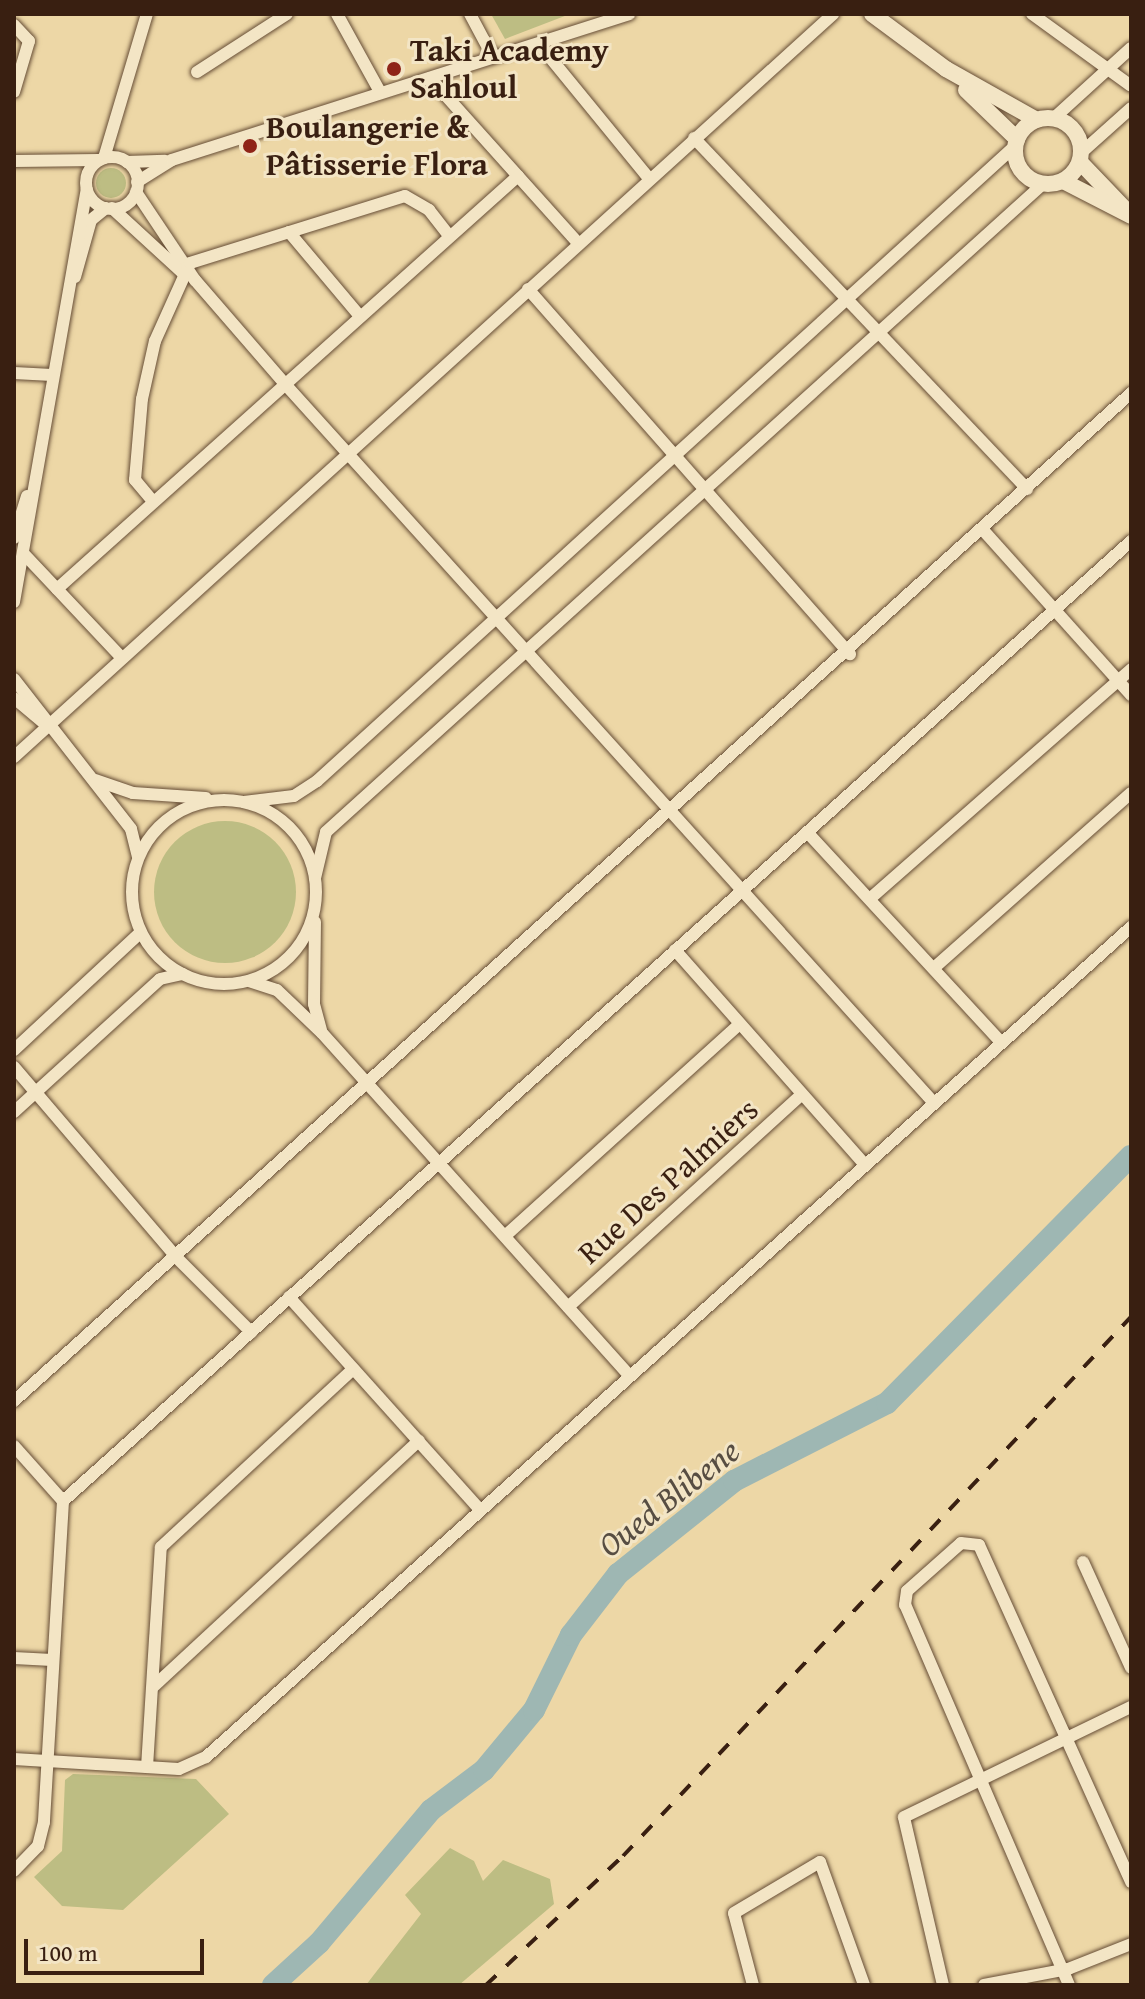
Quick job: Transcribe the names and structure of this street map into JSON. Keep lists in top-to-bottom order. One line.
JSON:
{"streets":{"street":["Rue Des Palmiers"]},"water":["Oued Blibene"],"places":["Taki Academy Sahloul","Boulangerie & Pâtisserie Flora"],"scale_bar":"100 m"}
